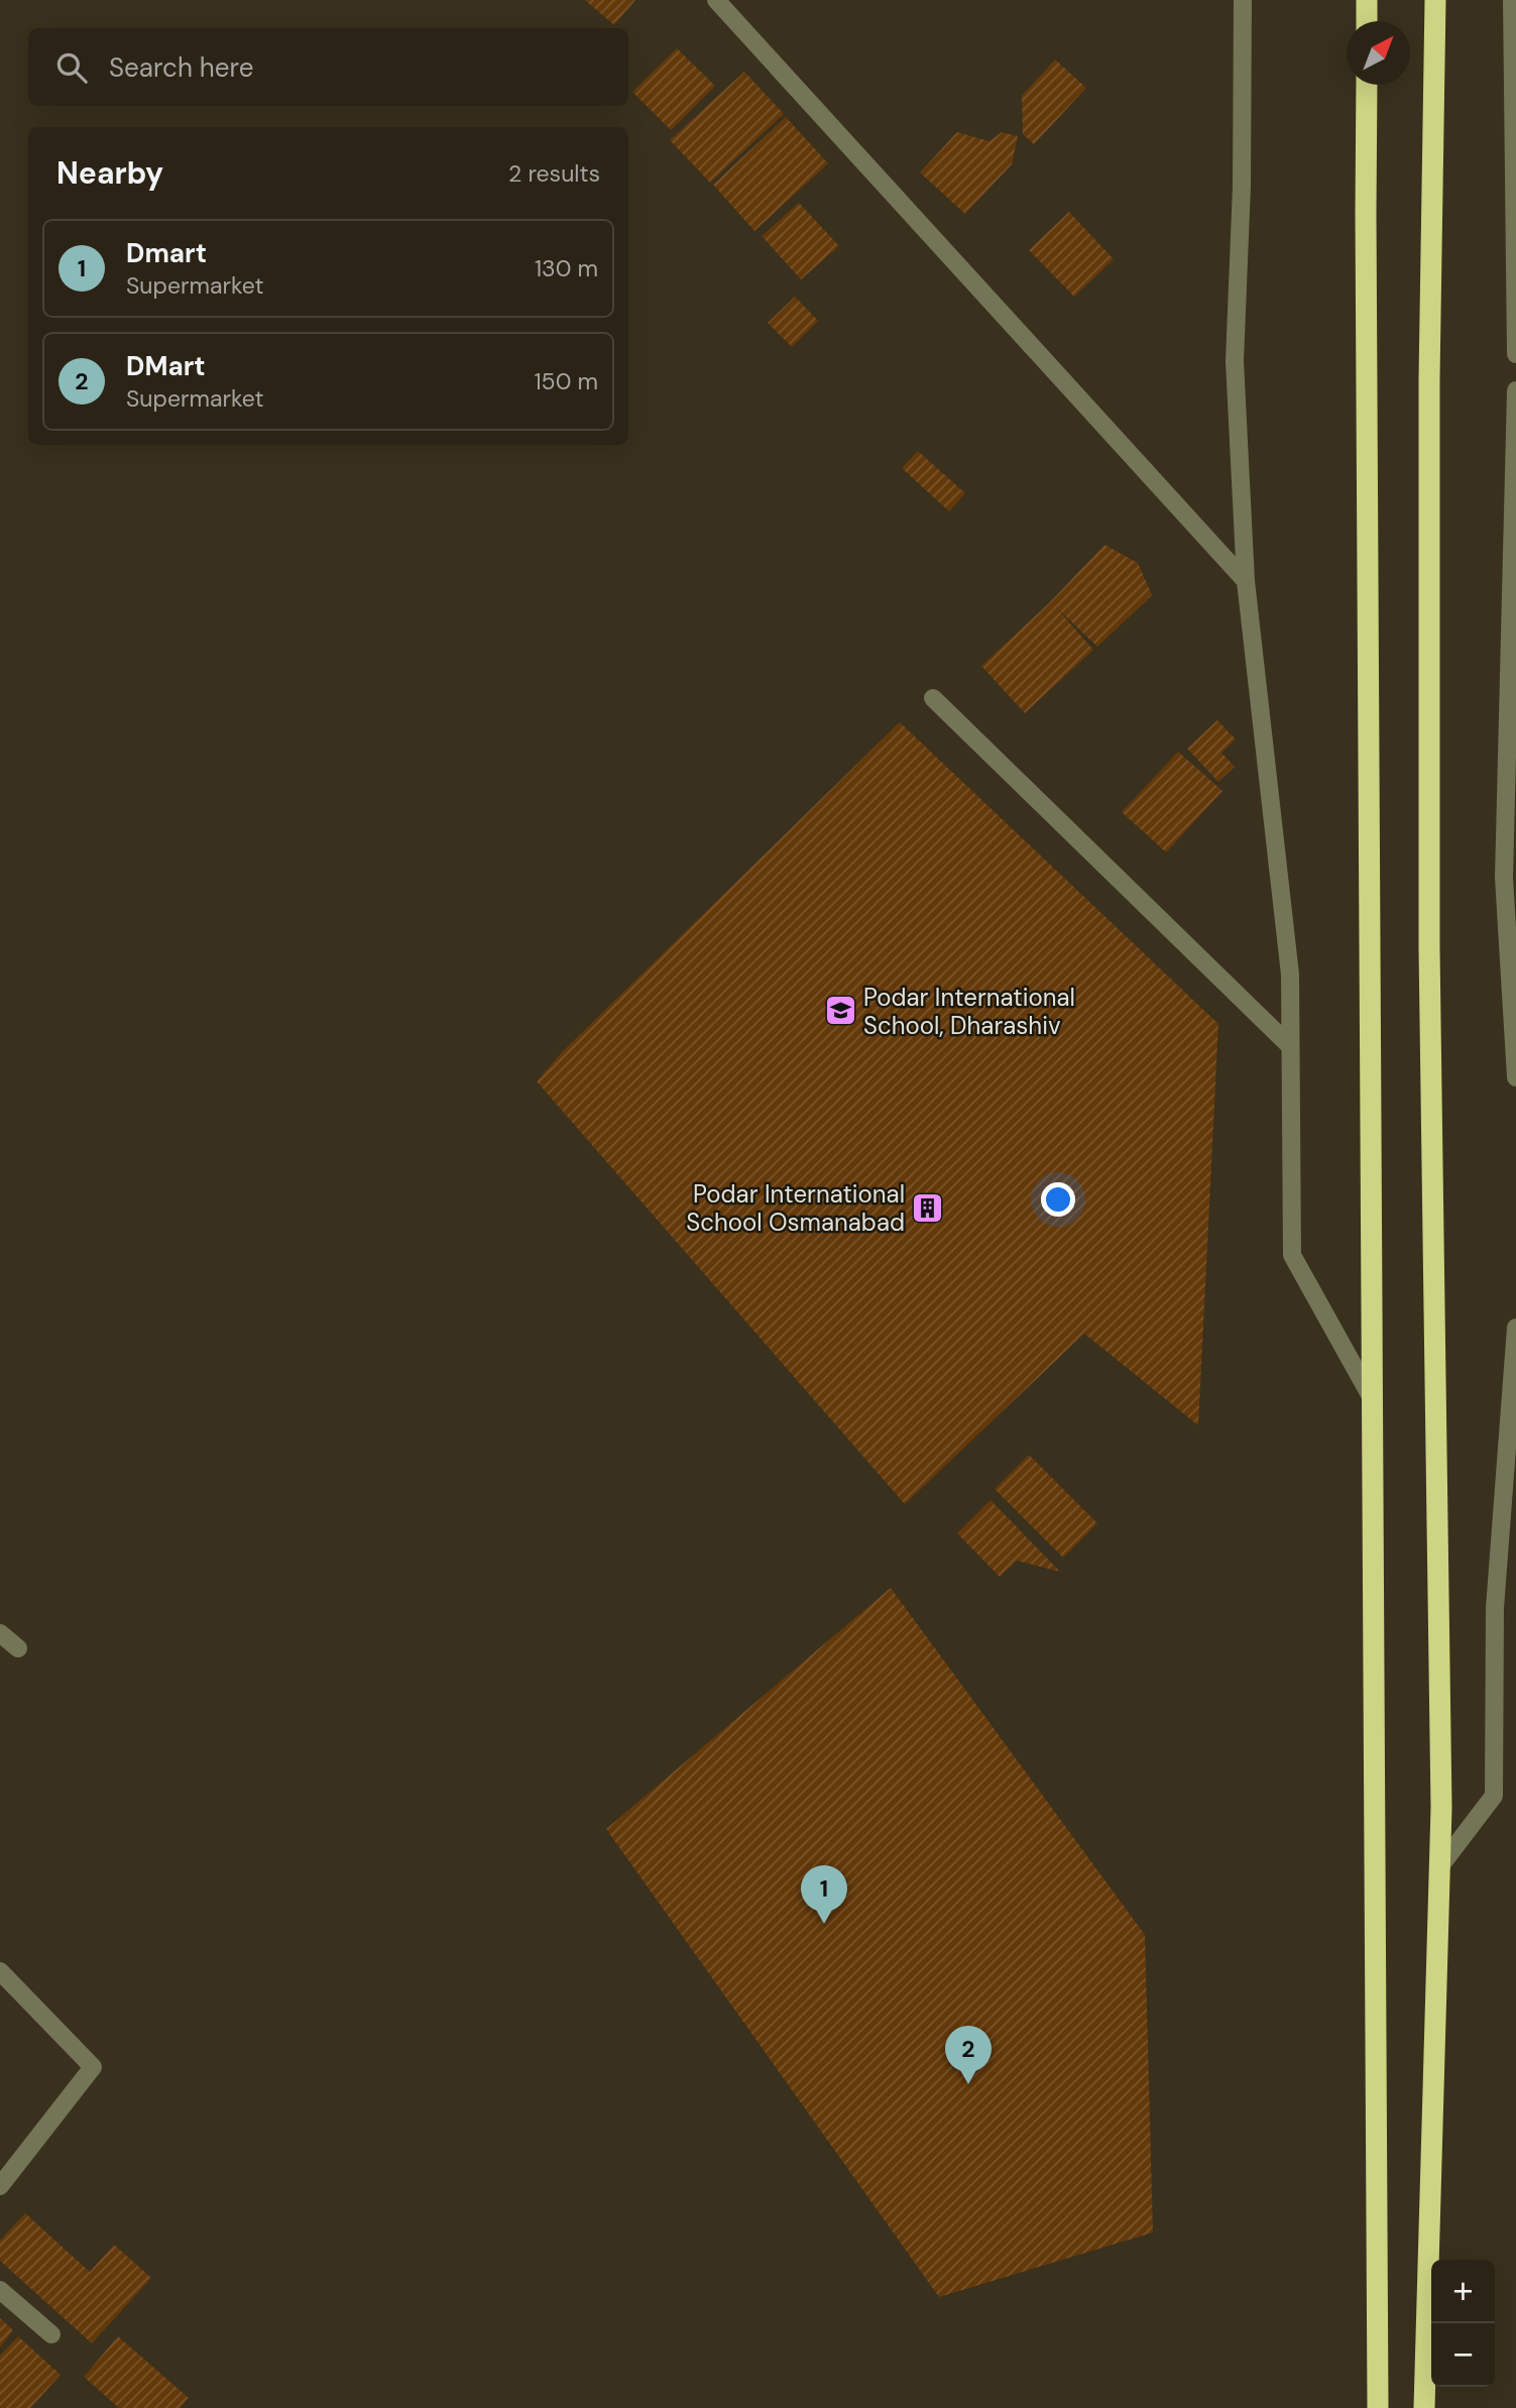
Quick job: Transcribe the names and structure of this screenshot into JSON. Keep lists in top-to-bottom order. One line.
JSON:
{"places":{"school or university":["Podar International School, Dharashiv"],"building":["Podar International School Osmanabad"]},"north":"top right","page":{"search":"Search here","heading":["Nearby","2 results"],"list":[{"mark":"1","name":"Dmart","note":"Supermarket","value":"130 m"},{"mark":"2","name":"DMart","note":"Supermarket","value":"150 m"}],"pins":["1","2"],"map_buttons":["+","−"]}}
